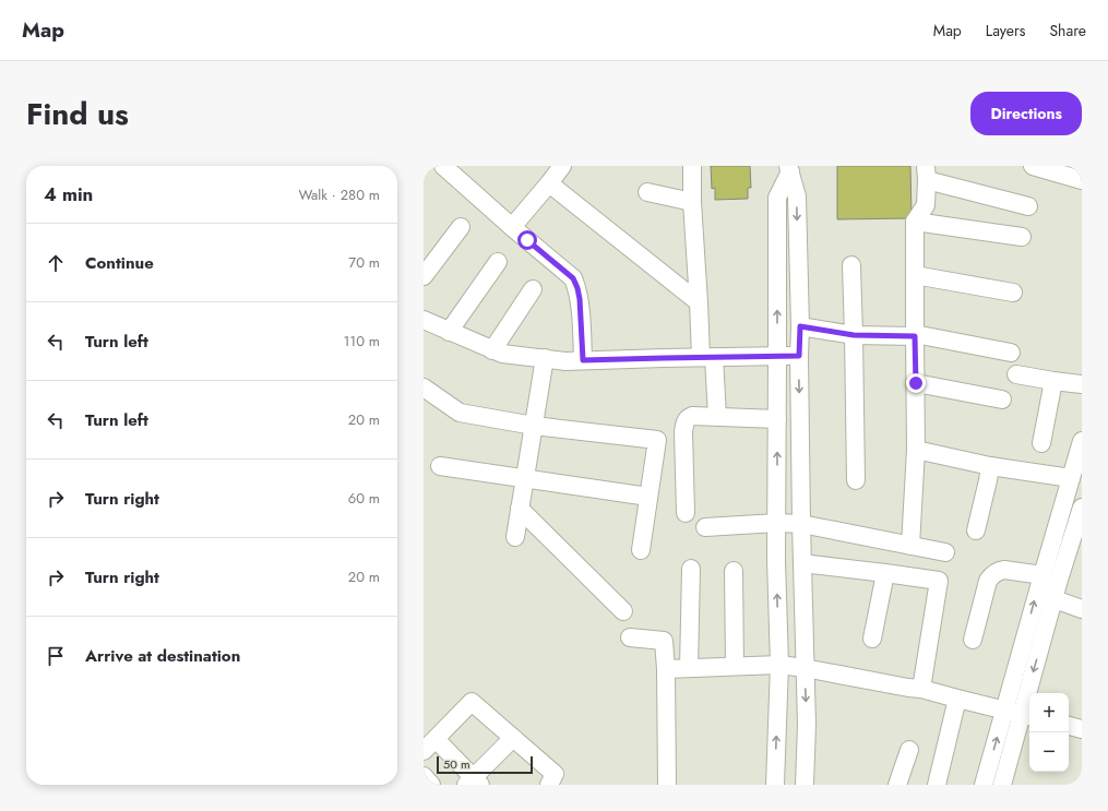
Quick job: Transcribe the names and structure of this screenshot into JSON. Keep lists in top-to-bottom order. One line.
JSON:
{"scale_bar":"50 m","page":{"header":"Map","nav":["Map","Layers","Share"],"title":"Find us","buttons":"Directions","heading":["4 min","Walk · 280 m"],"list":[["Continue","70 m"],["Turn left","110 m"],["Turn left","20 m"],["Turn right","60 m"],["Turn right","20 m"],"Arrive at destination"],"map_buttons":["+","−"],"scale":"50 m"}}
